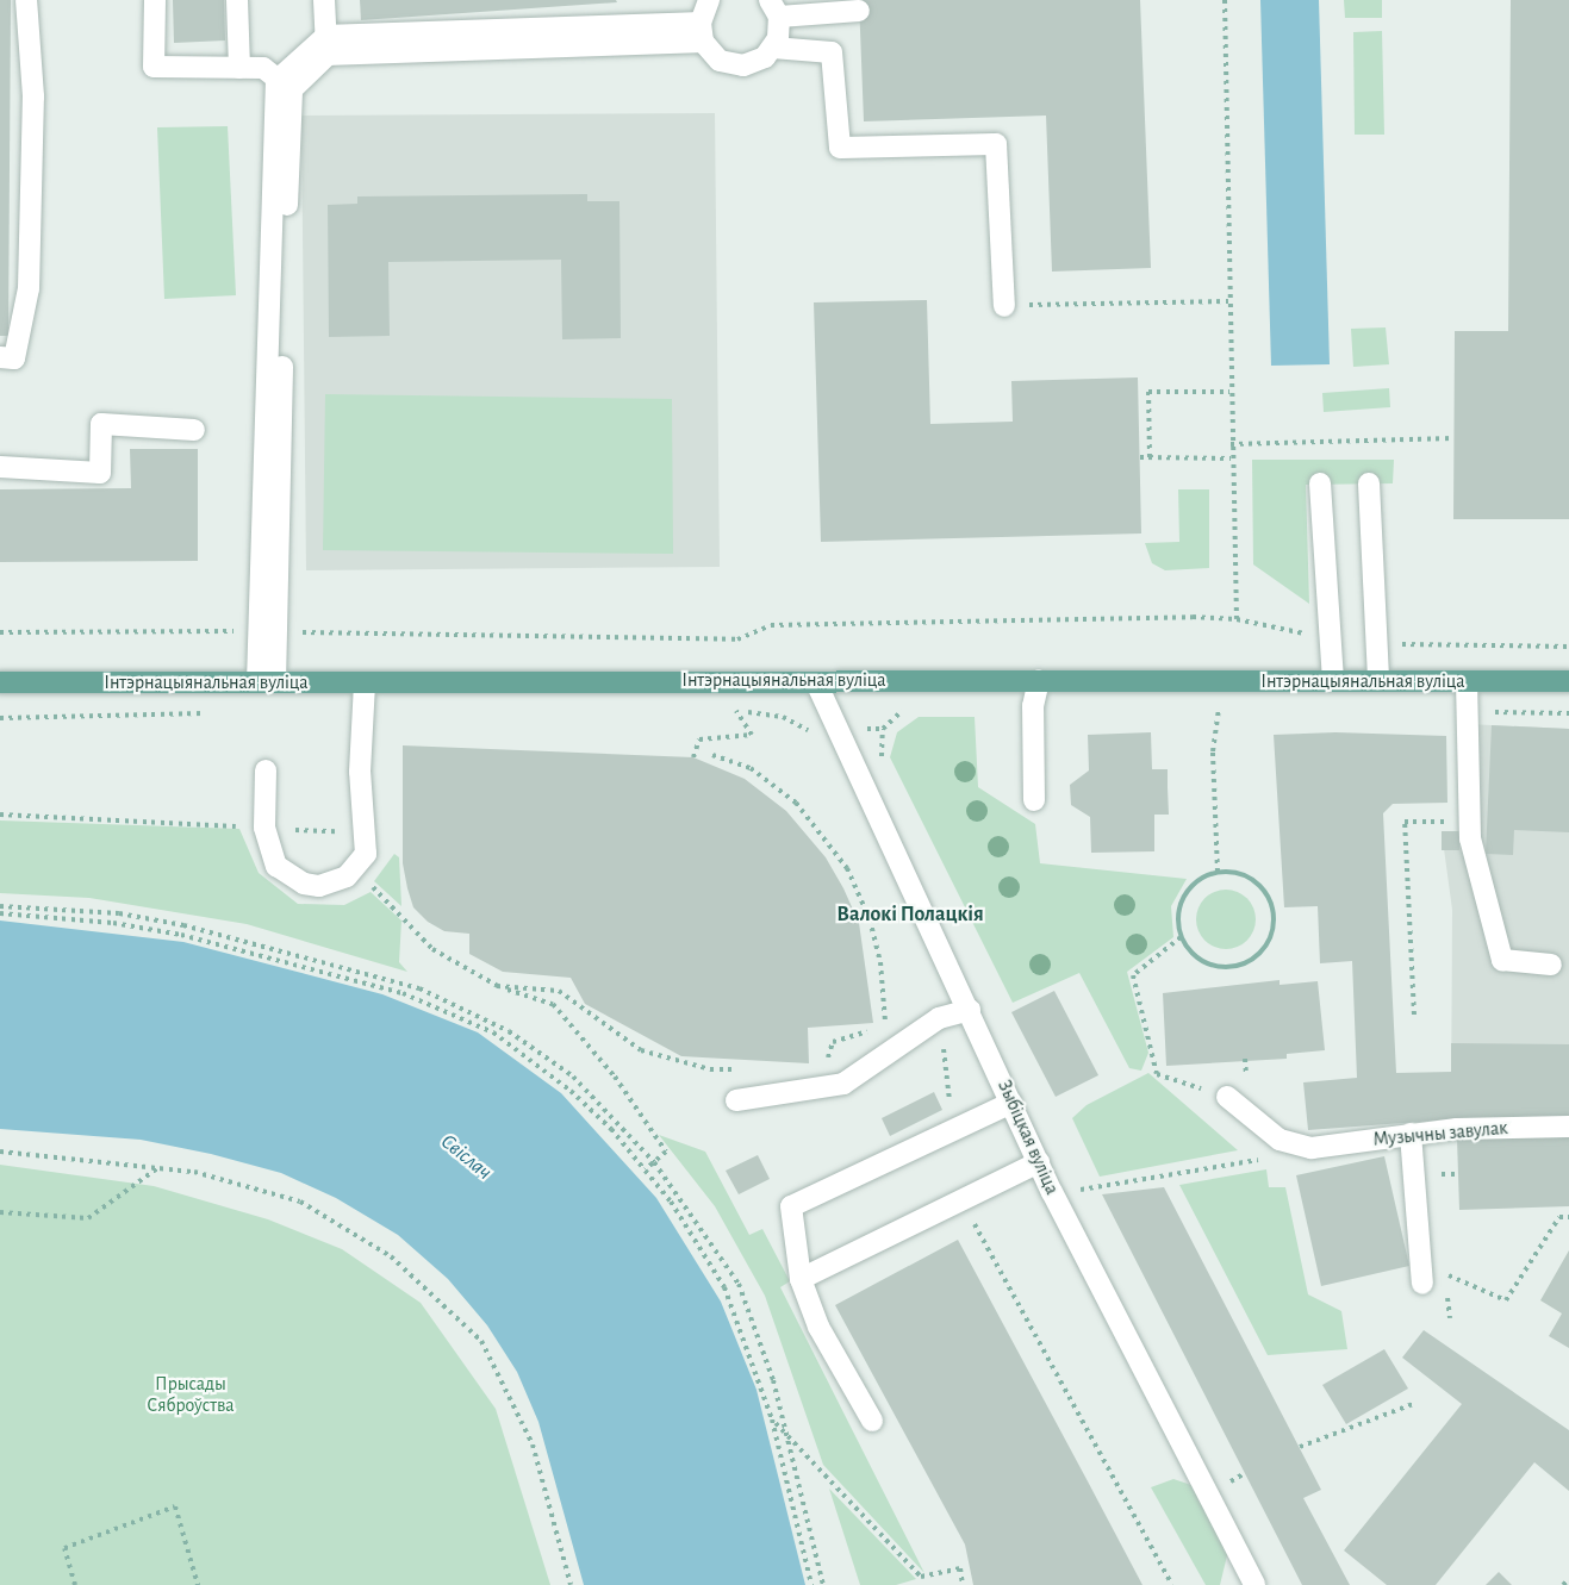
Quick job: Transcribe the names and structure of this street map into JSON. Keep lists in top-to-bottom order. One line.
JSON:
{"streets":{"main road":["Інтэрнацыянальная вуліца"],"street":["Музычны завулак","Зыбіцкая вуліца"]},"crossings":[["Інтэрнацыянальная вуліца","Зыбіцкая вуліца"]],"districts":["Валокі Полацкія"],"water":["Свіслач"],"parks":["Прысады Сяброўства"]}
